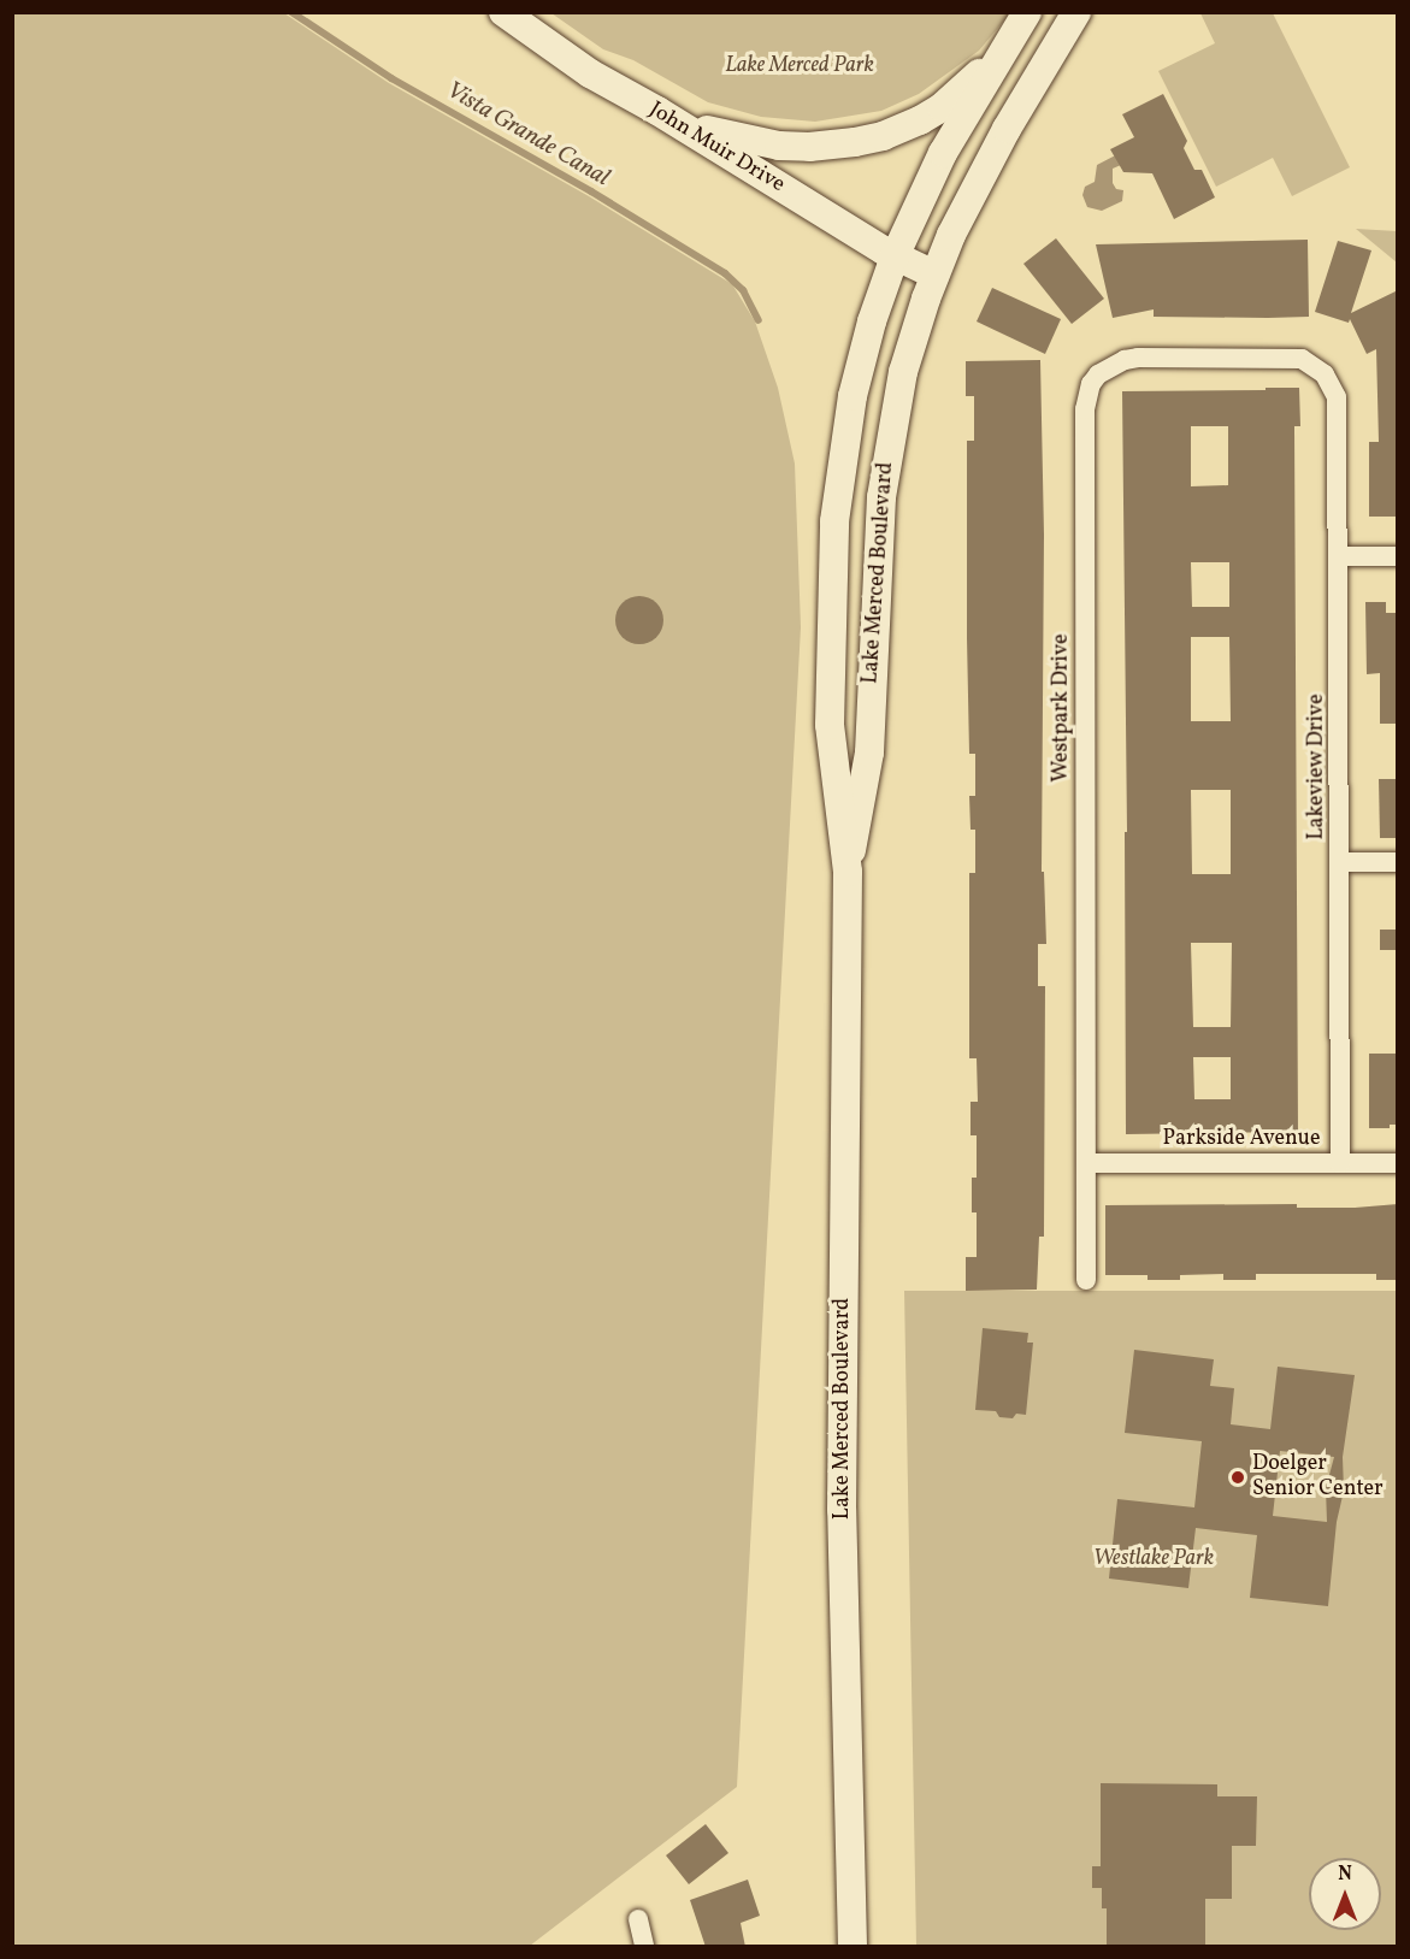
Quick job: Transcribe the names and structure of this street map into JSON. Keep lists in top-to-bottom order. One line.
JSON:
{"streets":{"main road":["John Muir Drive","Lake Merced Boulevard"],"street":["Westpark Drive","Lakeview Drive","Parkside Avenue"]},"crossings":[["John Muir Drive","Lake Merced Boulevard"],["Westpark Drive","Lakeview Drive"],["Westpark Drive","Parkside Avenue"],["Lakeview Drive","Parkside Avenue"]],"water":["Vista Grande Canal"],"parks":["Lake Merced Park","Westlake Park"],"places":["Doelger Senior Center"],"north":"top"}
